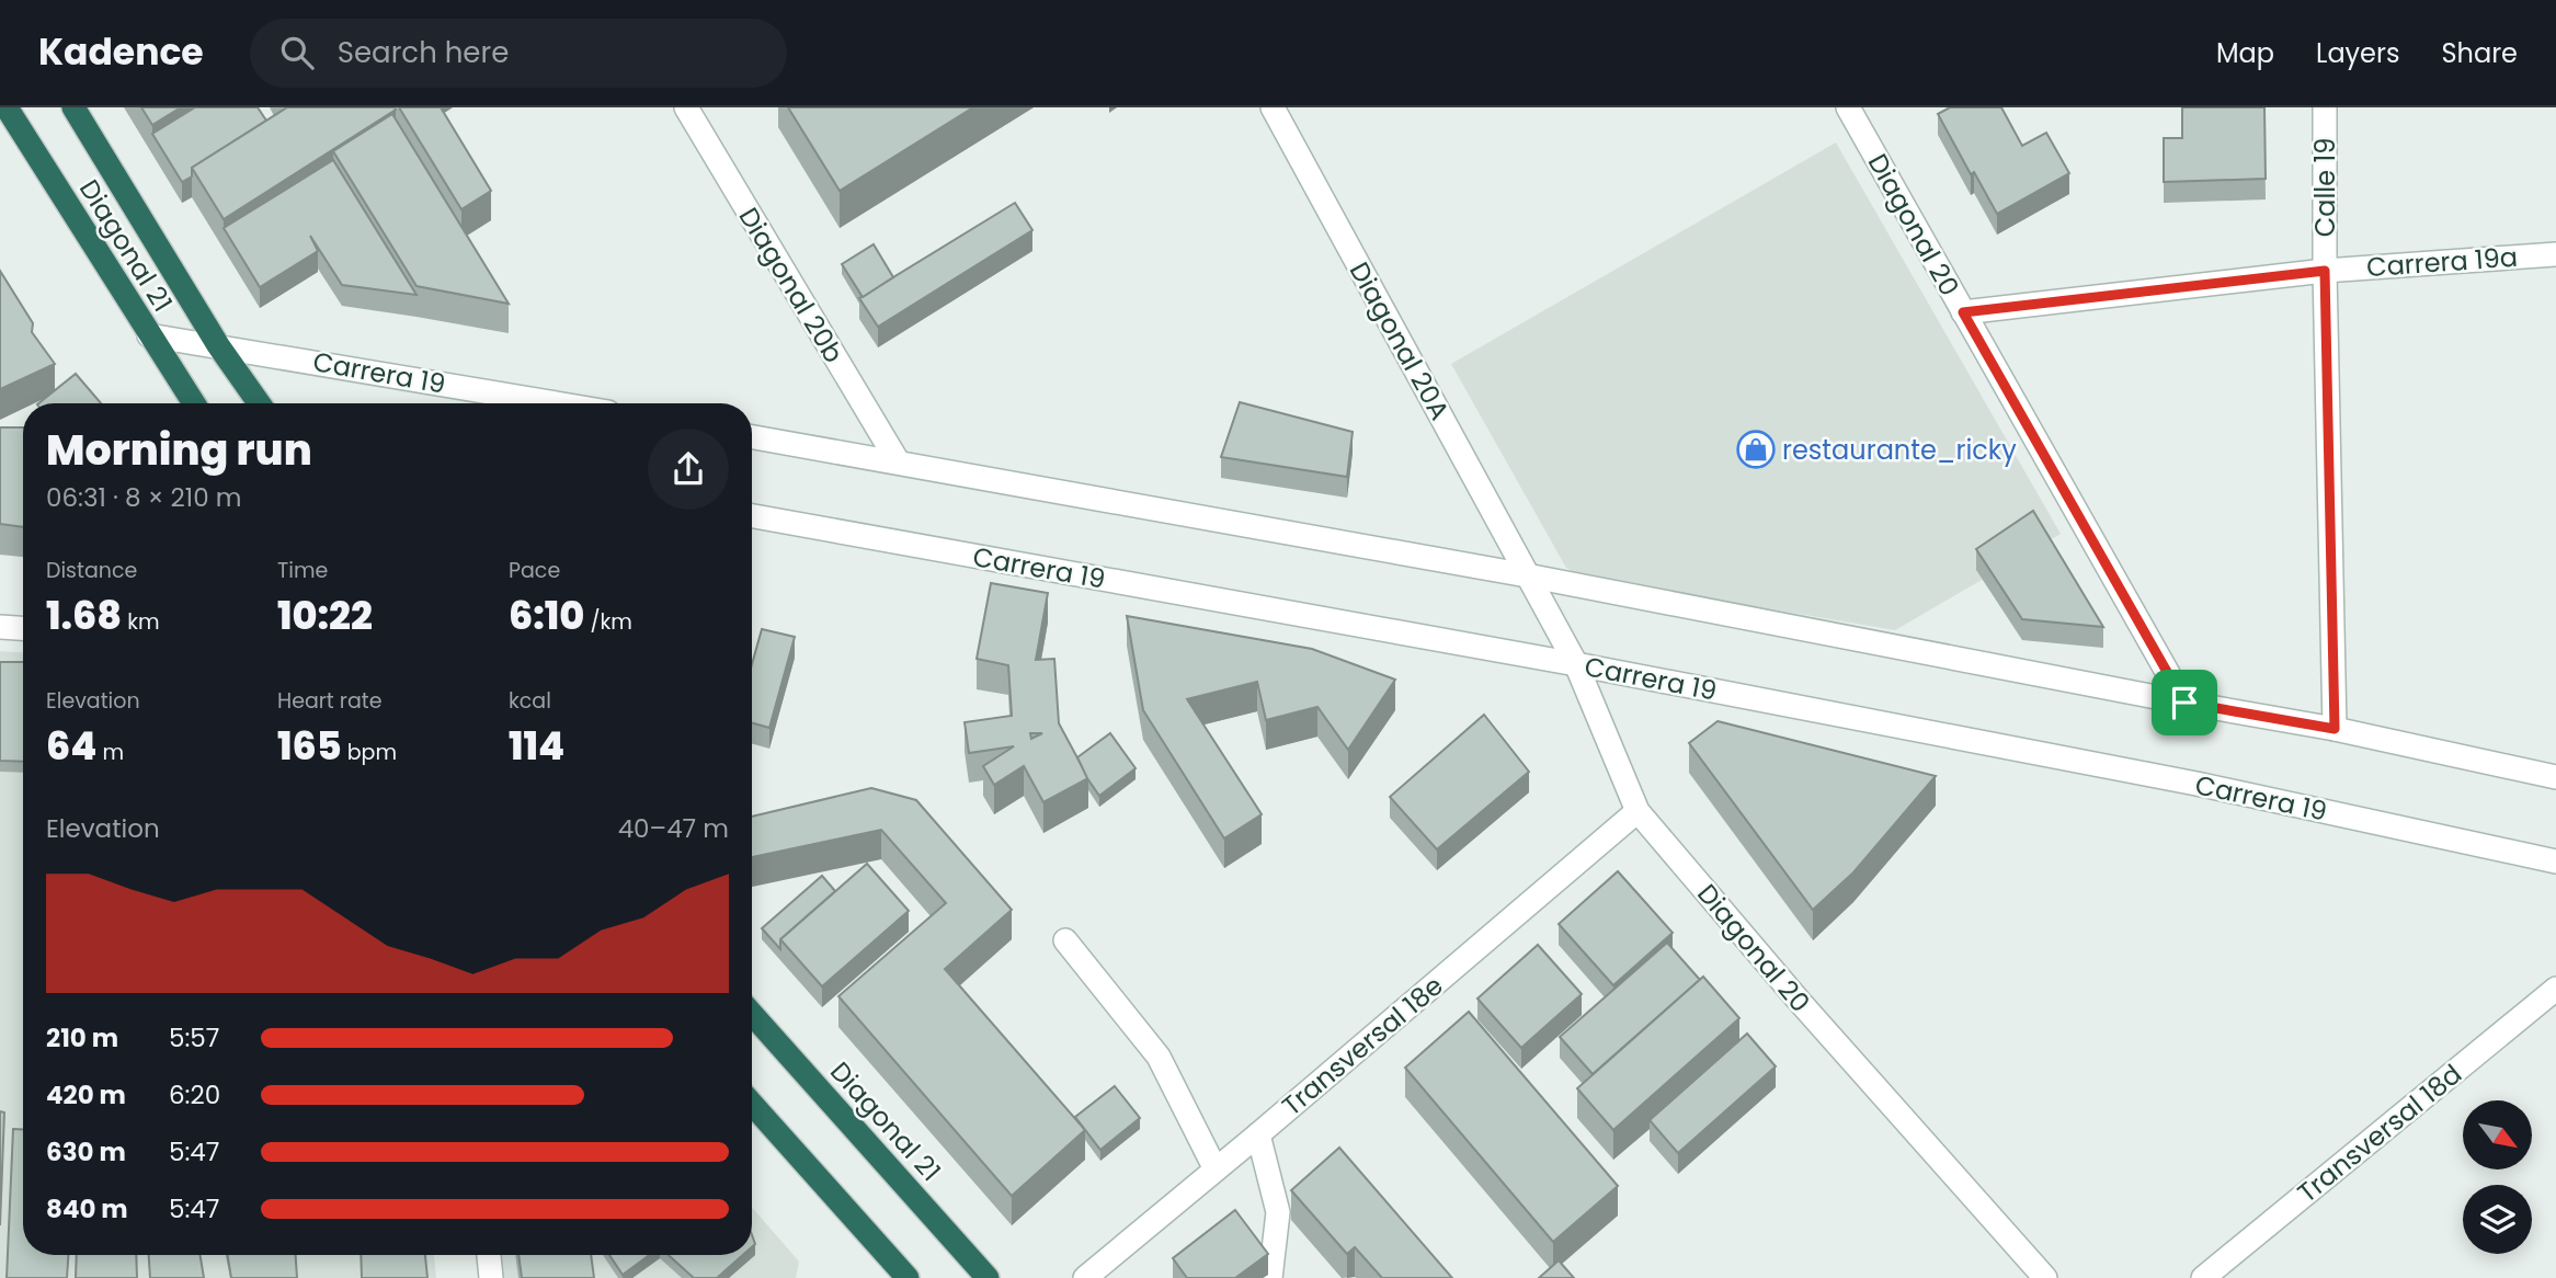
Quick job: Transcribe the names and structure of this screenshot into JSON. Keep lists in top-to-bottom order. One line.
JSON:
{"streets":{"highway":["Diagonal 21"],"street":["Calle 19","Diagonal 20","Carrera 19a","Diagonal 20b","Diagonal 20A","Carrera 19","Transversal 18e","Transversal 18d"]},"crossings":[["Calle 19","Carrera 19a"],["Diagonal 20","Carrera 19a"],["Diagonal 20","Diagonal 20A"],["Diagonal 20","Carrera 19"],["Diagonal 20","Transversal 18e"],["Diagonal 21","Carrera 19"]],"places":{"shop":["restaurante_ricky"]},"north":"bottom right","page":{"header":"Kadence","search":"Search here","nav":["Map","Layers","Share"],"heading":["Morning run","06:31 · 8 × 210 m"],"stats":[["Distance","1.68 km"],["Time","10:22"],["Pace","6:10 /km"],["Elevation","64 m"],["Heart rate","165 bpm"],["kcal","114"]],"chart":["Elevation","40–47 m"],"list":[{"name":"210 m","note":"5:57"},{"name":"420 m","note":"6:20"},{"name":"630 m","note":"5:47"},{"name":"840 m","note":"5:47"}]}}
